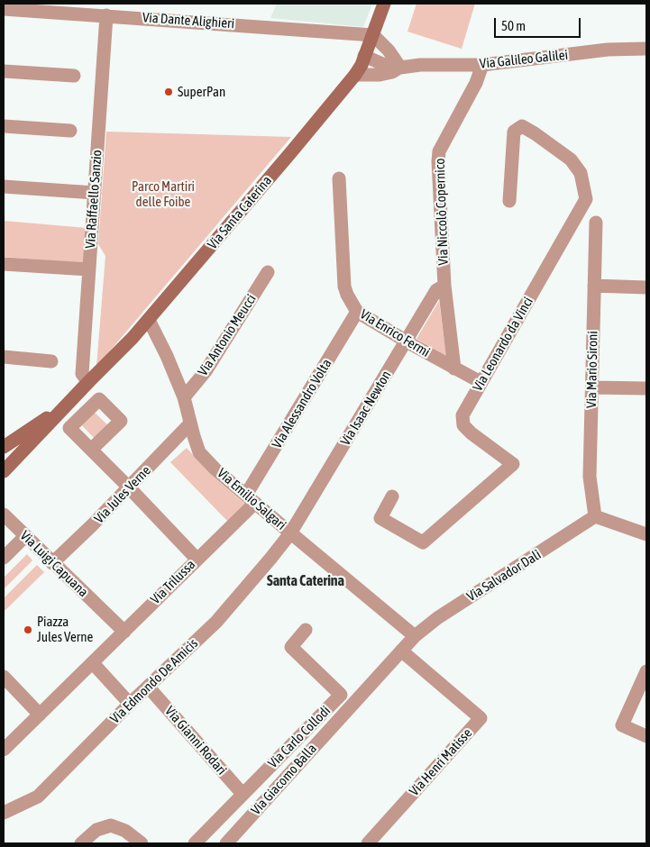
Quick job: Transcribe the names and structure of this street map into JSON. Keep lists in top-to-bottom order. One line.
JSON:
{"streets":{"main road":["Via Santa Caterina"],"street":["Via Dante Alighieri","Via Galileo Galilei","Via Raffaello Sanzio","Via Niccolò Copernico","Via Enrico Fermi","Via Antonio Meucci","Via Leonardo da Vinci","Via Mario Sironi","Via Alessandro Volta","Via Isaac Newton","Via Jules Verne","Via Emilio Salgari","Via Luigi Capuana","Via Salvador Dalì","Via Trilussa","Via Edmondo De Amicis","Via Carlo Collodi","Via Gianni Rodari","Via Henri Matisse","Via Giacomo Balla"]},"crossings":[["Via Dante Alighieri","Via Raffaello Sanzio"],["Via Dante Alighieri","Via Santa Caterina"],["Via Galileo Galilei","Via Niccolò Copernico"],["Via Galileo Galilei","Via Santa Caterina"],["Via Raffaello Sanzio","Via Santa Caterina"],["Via Niccolò Copernico","Via Enrico Fermi"],["Via Niccolò Copernico","Via Isaac Newton"],["Via Santa Caterina","Via Emilio Salgari"],["Via Enrico Fermi","Via Leonardo da Vinci"],["Via Enrico Fermi","Via Alessandro Volta"],["Via Enrico Fermi","Via Isaac Newton"],["Via Antonio Meucci","Via Emilio Salgari"],["Via Mario Sironi","Via Salvador Dalì"],["Via Alessandro Volta","Via Emilio Salgari"],["Via Alessandro Volta","Via Trilussa"],["Via Isaac Newton","Via Emilio Salgari"],["Via Isaac Newton","Via Edmondo De Amicis"],["Via Jules Verne","Via Emilio Salgari"],["Via Jules Verne","Via Luigi Capuana"],["Via Emilio Salgari","Via Salvador Dalì"],["Via Emilio Salgari","Via Trilussa"],["Via Emilio Salgari","Via Edmondo De Amicis"],["Via Emilio Salgari","Via Giacomo Balla"],["Via Luigi Capuana","Via Trilussa"],["Via Salvador Dalì","Via Giacomo Balla"],["Via Edmondo De Amicis","Via Gianni Rodari"],["Via Carlo Collodi","Via Gianni Rodari"],["Via Henri Matisse","Via Giacomo Balla"]],"districts":["Santa Caterina"],"parks":["Parco Martiri delle Foibe"],"places":["SuperPan","Piazza Jules Verne"],"scale_bar":"50 m"}
